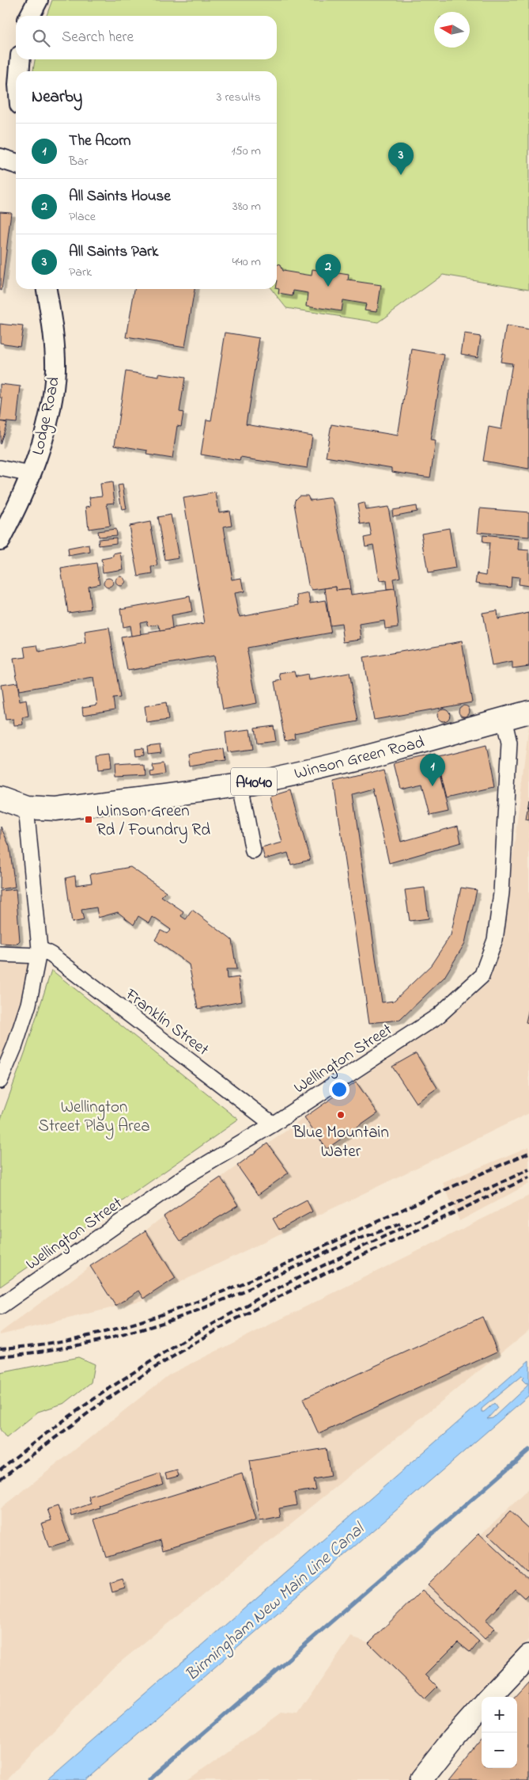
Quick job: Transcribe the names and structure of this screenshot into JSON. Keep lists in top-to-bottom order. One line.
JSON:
{"streets":{"main road":["Winson Green Road","A4040"],"street":["Lodge Road","Franklin Street","Wellington Street"]},"crossings":[["Winson Green Road","Wellington Street"],["Franklin Street","Wellington Street"]],"water":["Birmingham New Main Line Canal"],"parks":["Wellington Street Play Area"],"places":{"transit":["Winson Green Rd / Foundry Rd"],"other":["Blue Mountain Water"]},"north":"left","page":{"search":"Search here","heading":["Nearby","3 results"],"list":[{"mark":"1","name":"The Acorn","note":"Bar","value":"150 m"},{"mark":"2","name":"All Saints House","note":"Place","value":"380 m"},{"mark":"3","name":"All Saints Park","note":"Park","value":"440 m"}],"pins":["3","2","1"],"map_buttons":["+","−"]}}
